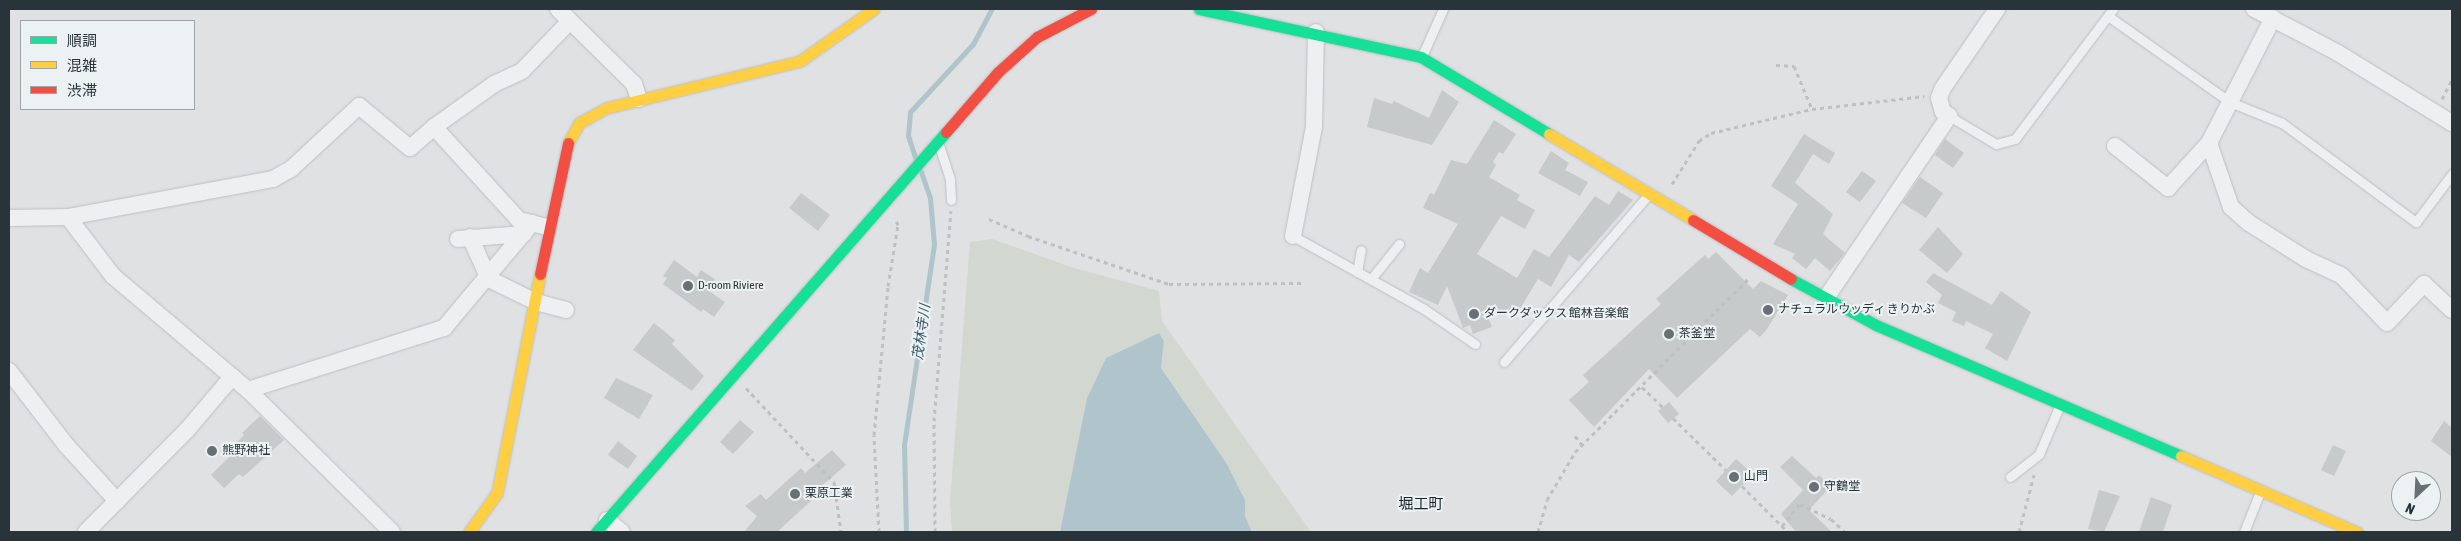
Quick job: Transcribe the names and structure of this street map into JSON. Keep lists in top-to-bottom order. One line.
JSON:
{"districts":["堀工町"],"water":["茂林寺川"],"places":["D-room Riviere","ナチュラルウッディ きりかぶ","ダークダックス 館林音楽館","茶釜堂","熊野神社","山門","守鶴堂","栗原工業"],"legend":["順調","混雑","渋滞"],"north":"bottom left"}
